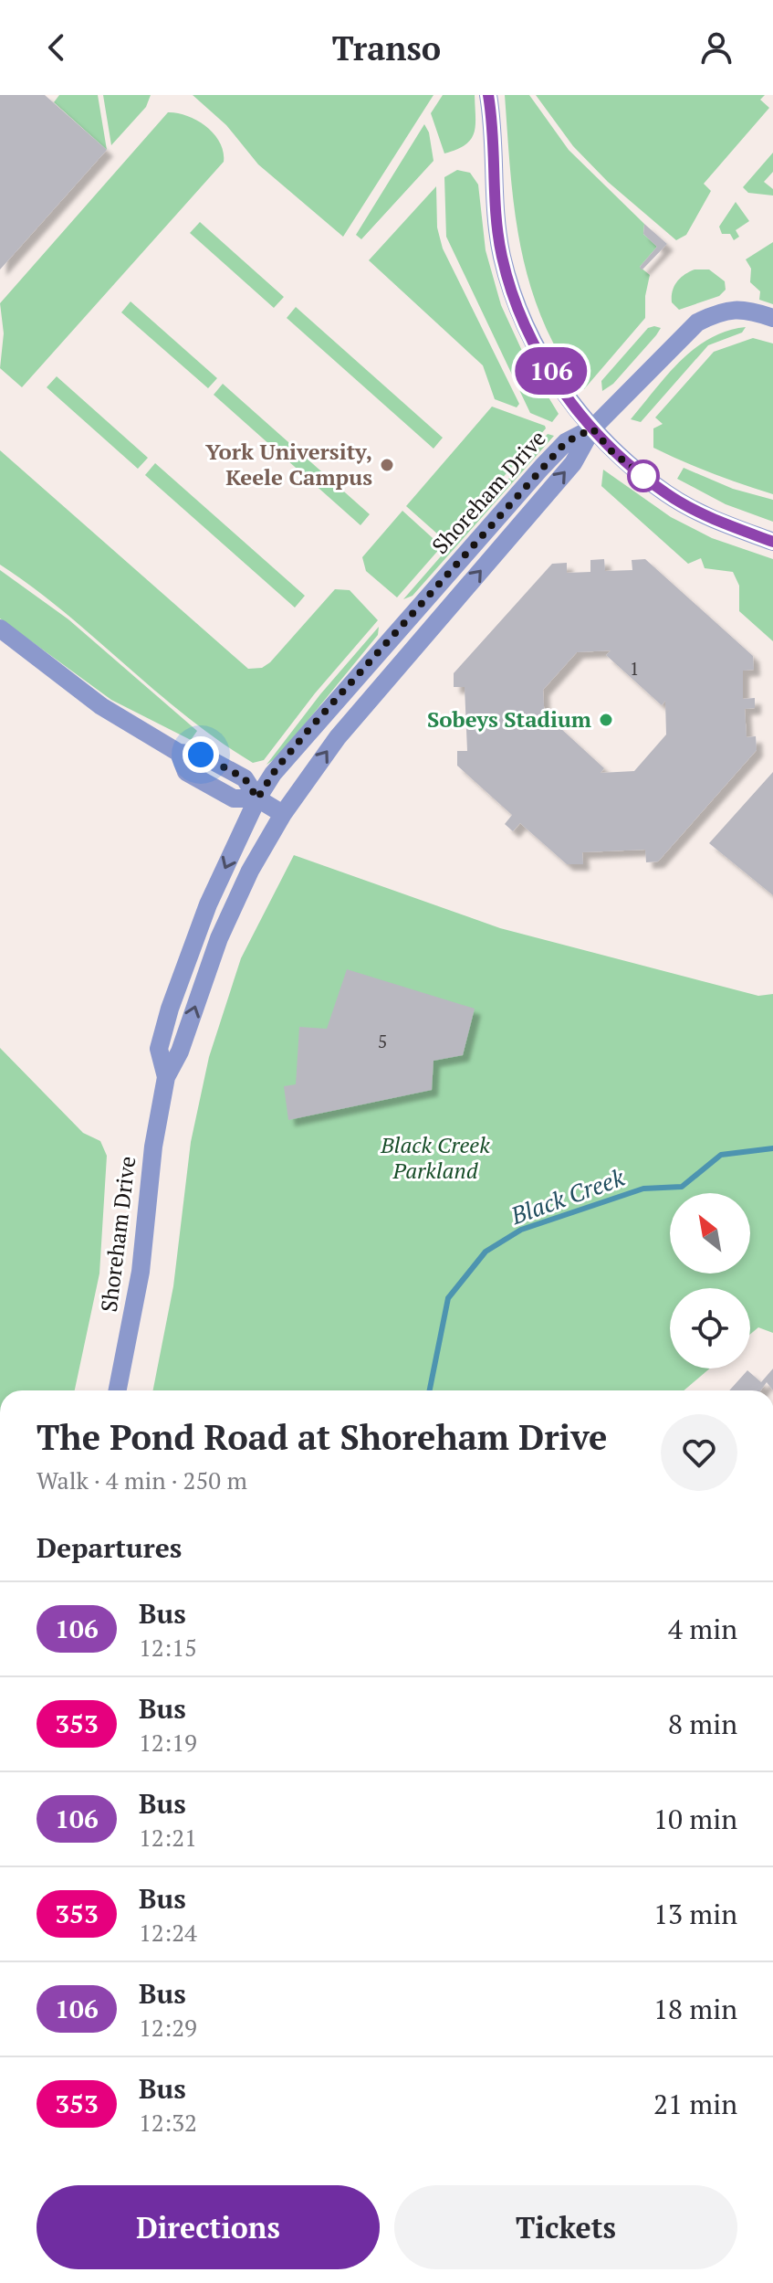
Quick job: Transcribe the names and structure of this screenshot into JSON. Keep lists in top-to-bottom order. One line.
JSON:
{"streets":{"street":["Shoreham Drive"]},"water":["Black Creek"],"parks":["Black Creek Parkland"],"places":["York University, Keele Campus","Sobeys Stadium"],"lines":["bus line 106"],"house_numbers":["1","5"],"north":"top left","page":{"header":"Transo","on_map":"106","heading":[["The Pond Road at Shoreham Drive","Walk · 4 min · 250 m"],"Departures"],"list":[{"mark":"106","name":"Bus","note":"12:15","value":"4 min"},{"mark":"353","name":"Bus","note":"12:19","value":"8 min"},{"mark":"106","name":"Bus","note":"12:21","value":"10 min"},{"mark":"353","name":"Bus","note":"12:24","value":"13 min"},{"mark":"106","name":"Bus","note":"12:29","value":"18 min"},{"mark":"353","name":"Bus","note":"12:32","value":"21 min"}],"buttons":["Directions","Tickets"]}}
